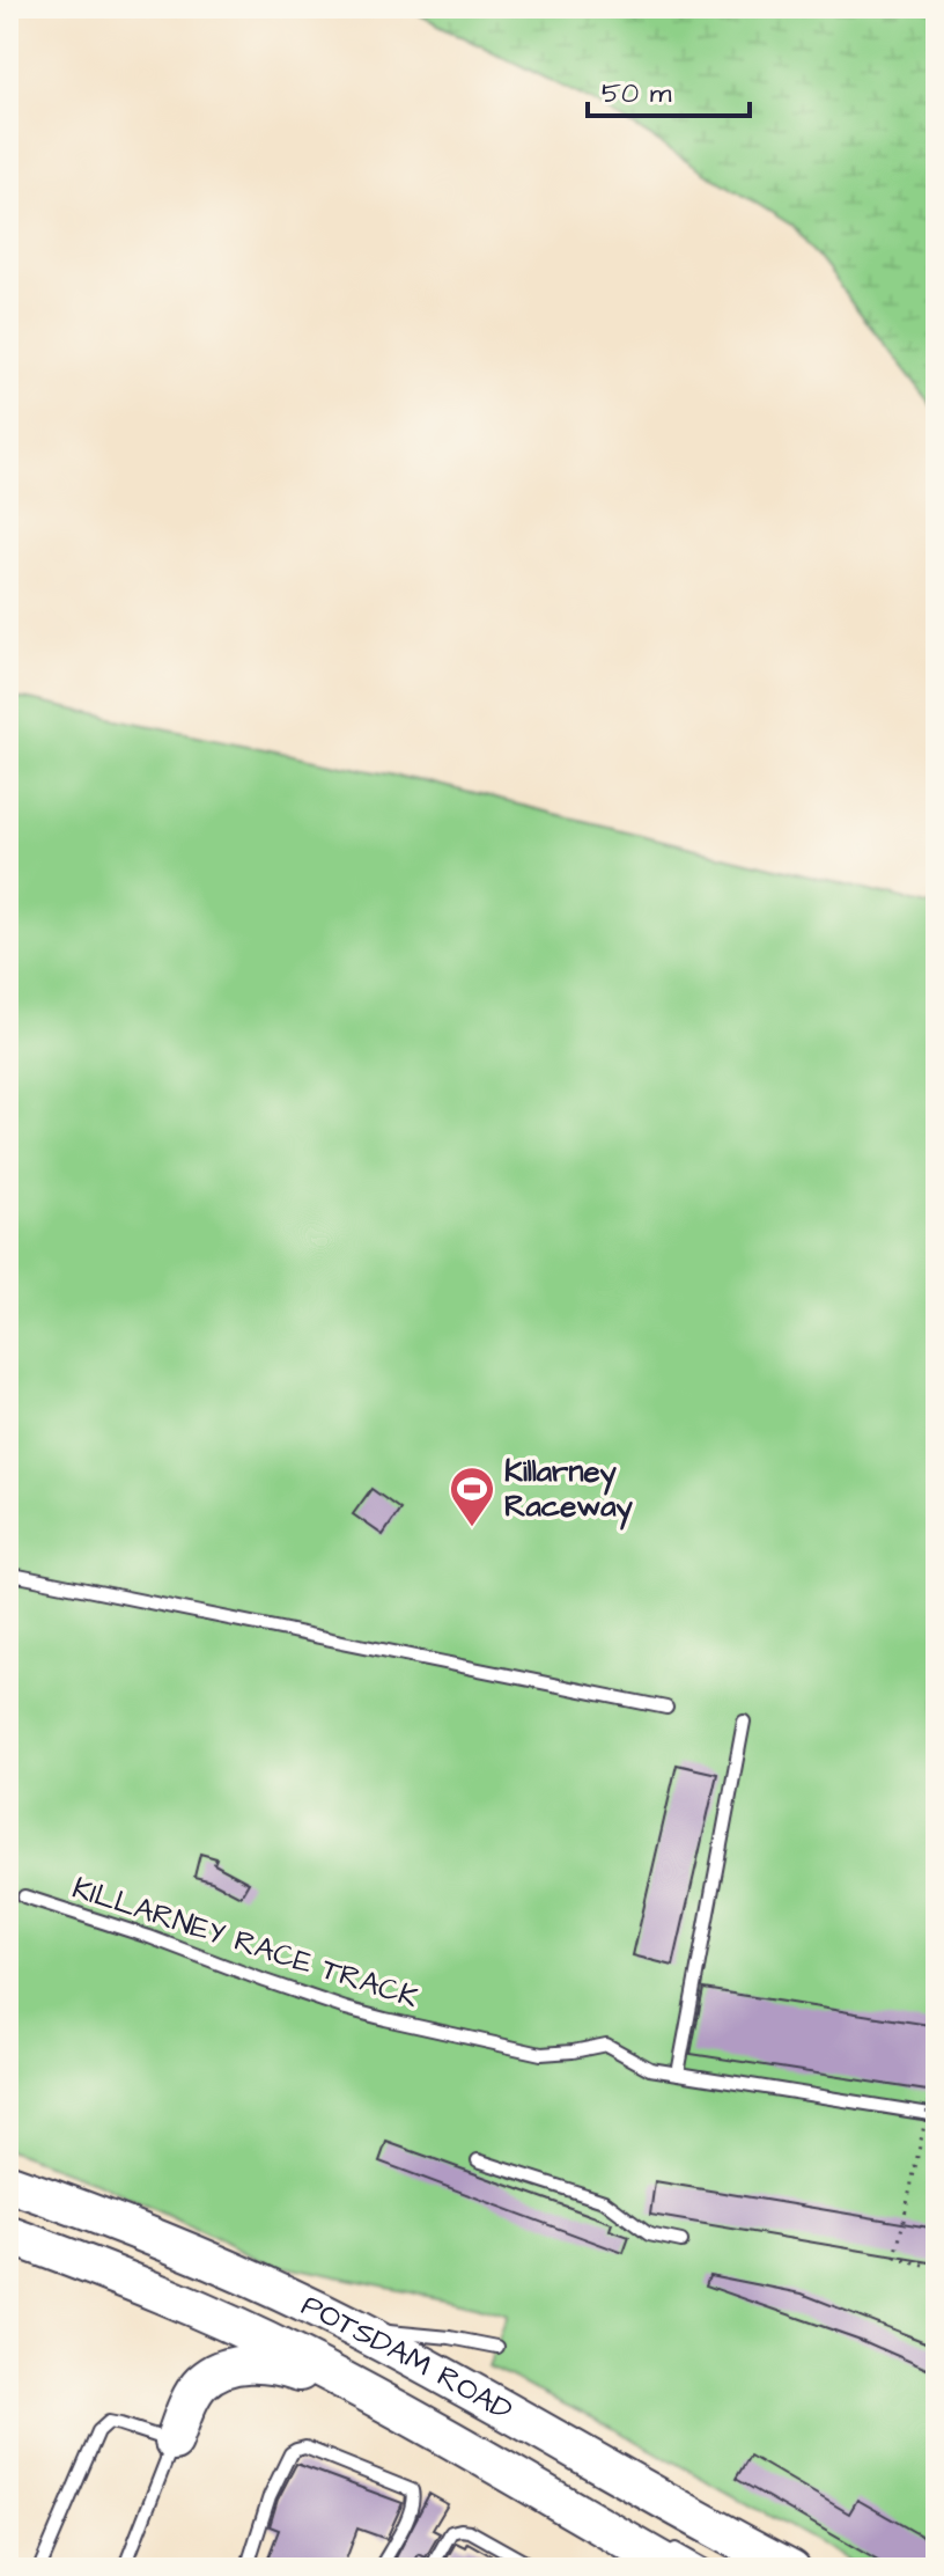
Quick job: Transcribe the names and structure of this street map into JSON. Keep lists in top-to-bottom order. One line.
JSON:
{"streets":{"main road":["POTSDAM ROAD"],"lane":["KILLARNEY RACE TRACK"]},"places":{"sports":["Killarney Raceway"]},"scale_bar":"50 m"}
